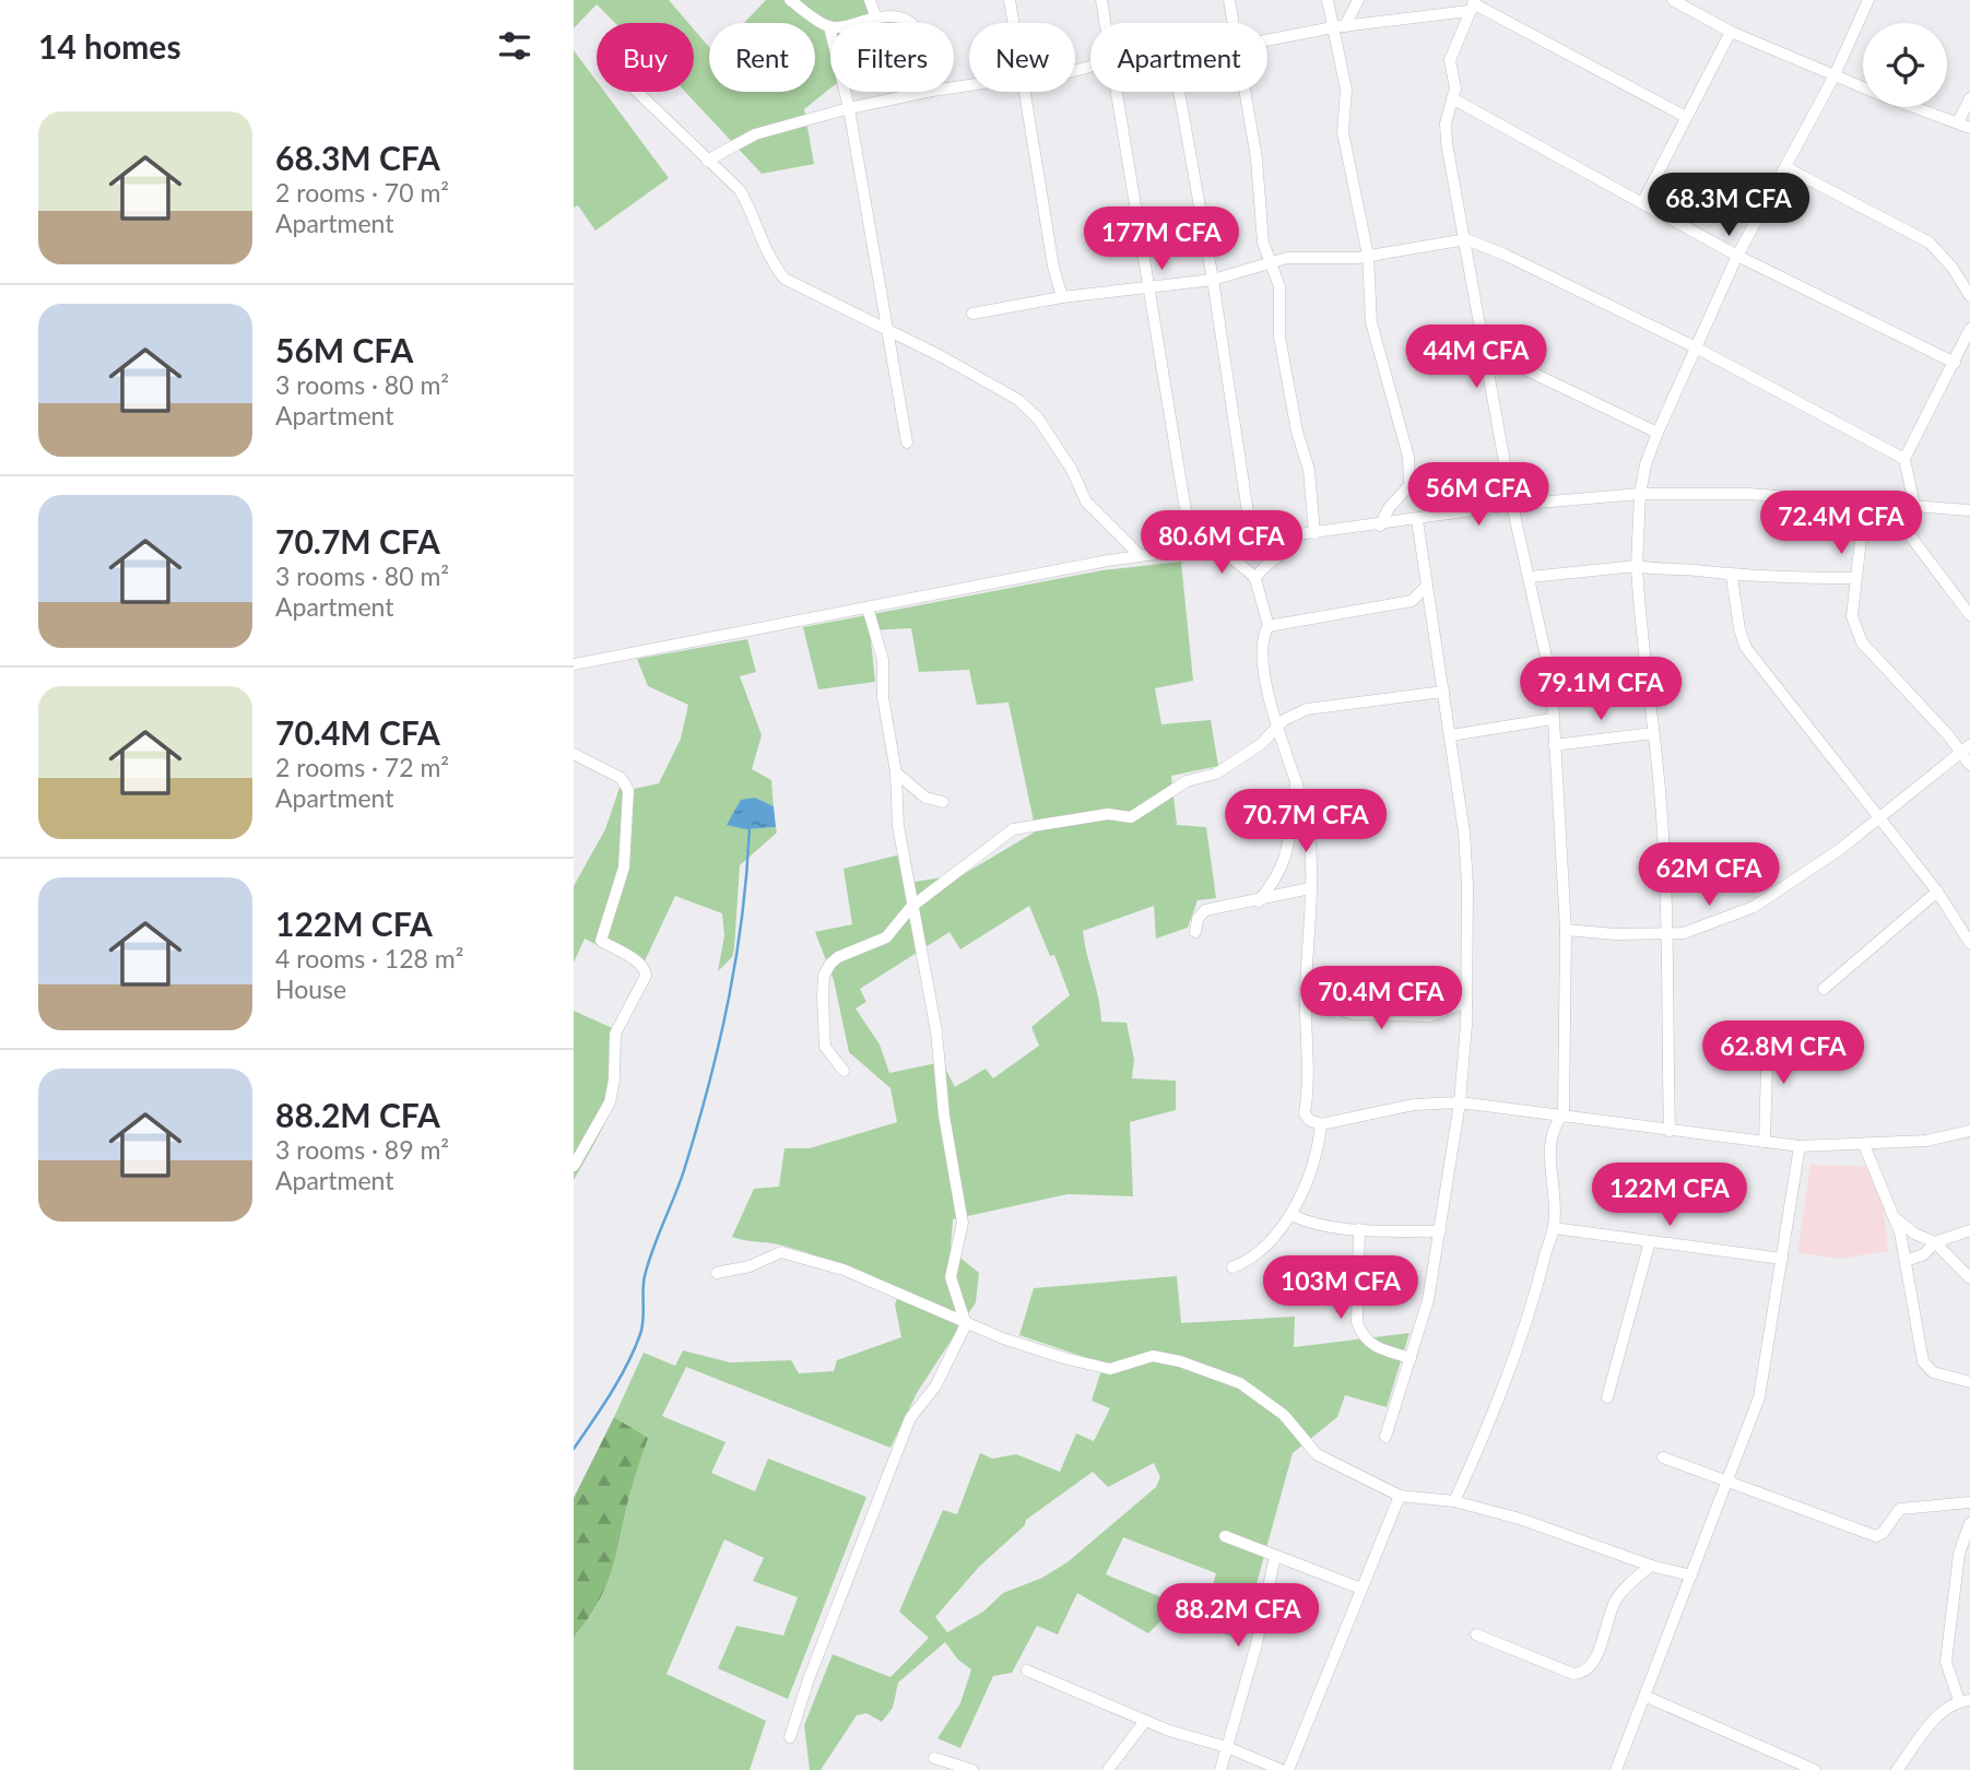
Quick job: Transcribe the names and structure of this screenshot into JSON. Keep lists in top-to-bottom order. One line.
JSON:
{"page":{"heading":"14 homes","chip":["Buy","Rent","Filters","New","Apartment"],"list":[{"name":"68.3M CFA","note":"2 rooms · 70 m² · Apartment"},{"name":"56M CFA","note":"3 rooms · 80 m² · Apartment"},{"name":"70.7M CFA","note":"3 rooms · 80 m² · Apartment"},{"name":"70.4M CFA","note":"2 rooms · 72 m² · Apartment"},{"name":"122M CFA","note":"4 rooms · 128 m² · House"},{"name":"88.2M CFA","note":"3 rooms · 89 m² · Apartment"}],"price":["68.3M CFA","177M CFA","44M CFA","56M CFA","72.4M CFA","80.6M CFA","79.1M CFA","70.7M CFA","62M CFA","70.4M CFA","62.8M CFA","122M CFA","103M CFA","88.2M CFA"]}}
